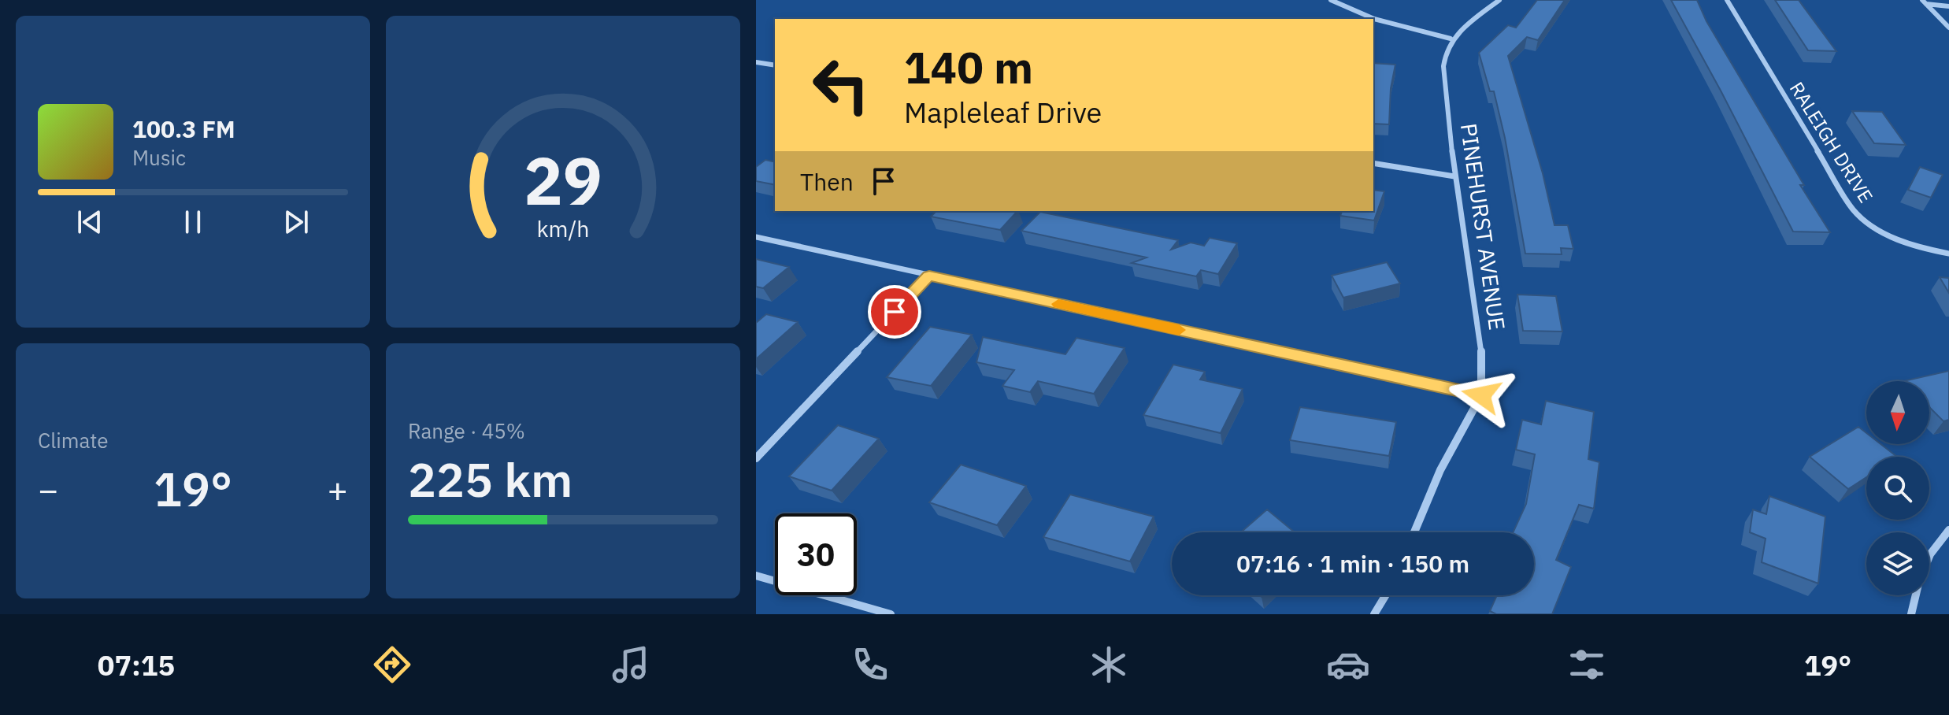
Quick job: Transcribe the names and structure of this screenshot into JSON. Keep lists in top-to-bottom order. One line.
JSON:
{"streets":{"street":["RALEIGH DRIVE","PINEHURST AVENUE"]},"north":"bottom","page":{"turn":["140 m","Mapleleaf Drive"],"song":["100.3 FM","Music"],"then":"Then","tile":["Climate",["Range · 45%","225 km"]],"heat":["−","19°","+"],"limit":"30","trip":"07:16 · 1 min · 150 m","tabs":["07:15","19°"],"gauge":["29","km/h"]}}
